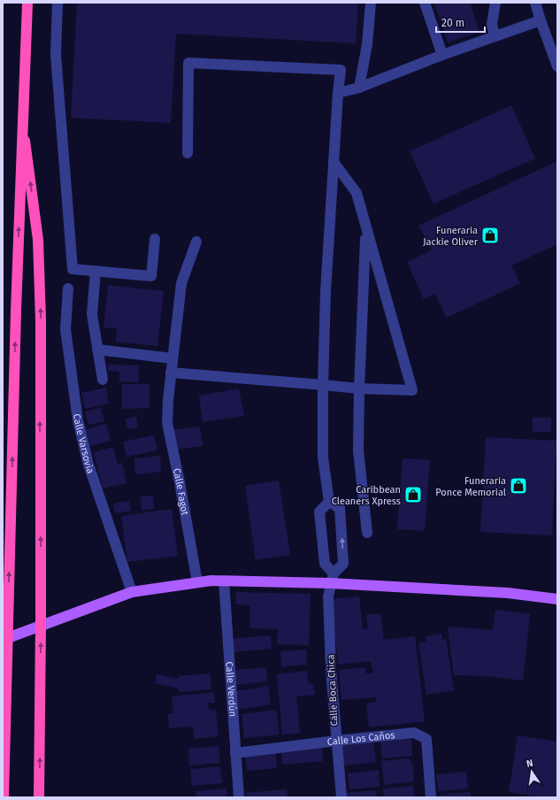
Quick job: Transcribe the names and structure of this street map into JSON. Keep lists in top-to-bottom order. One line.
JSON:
{"streets":{"street":["Calle Varsovia","Calle Fagot","Calle Verdún","Calle Boca Chica","Calle Los Caños"]},"crossings":[["Calle Verdún","Calle Los Caños"],["Calle Boca Chica","Calle Los Caños"]],"places":{"shop":["Funeraria Jackie Oliver","Funeraria Ponce Memorial","Caribbean Cleaners Xpress"]},"scale_bar":"20 m","north":"top"}
